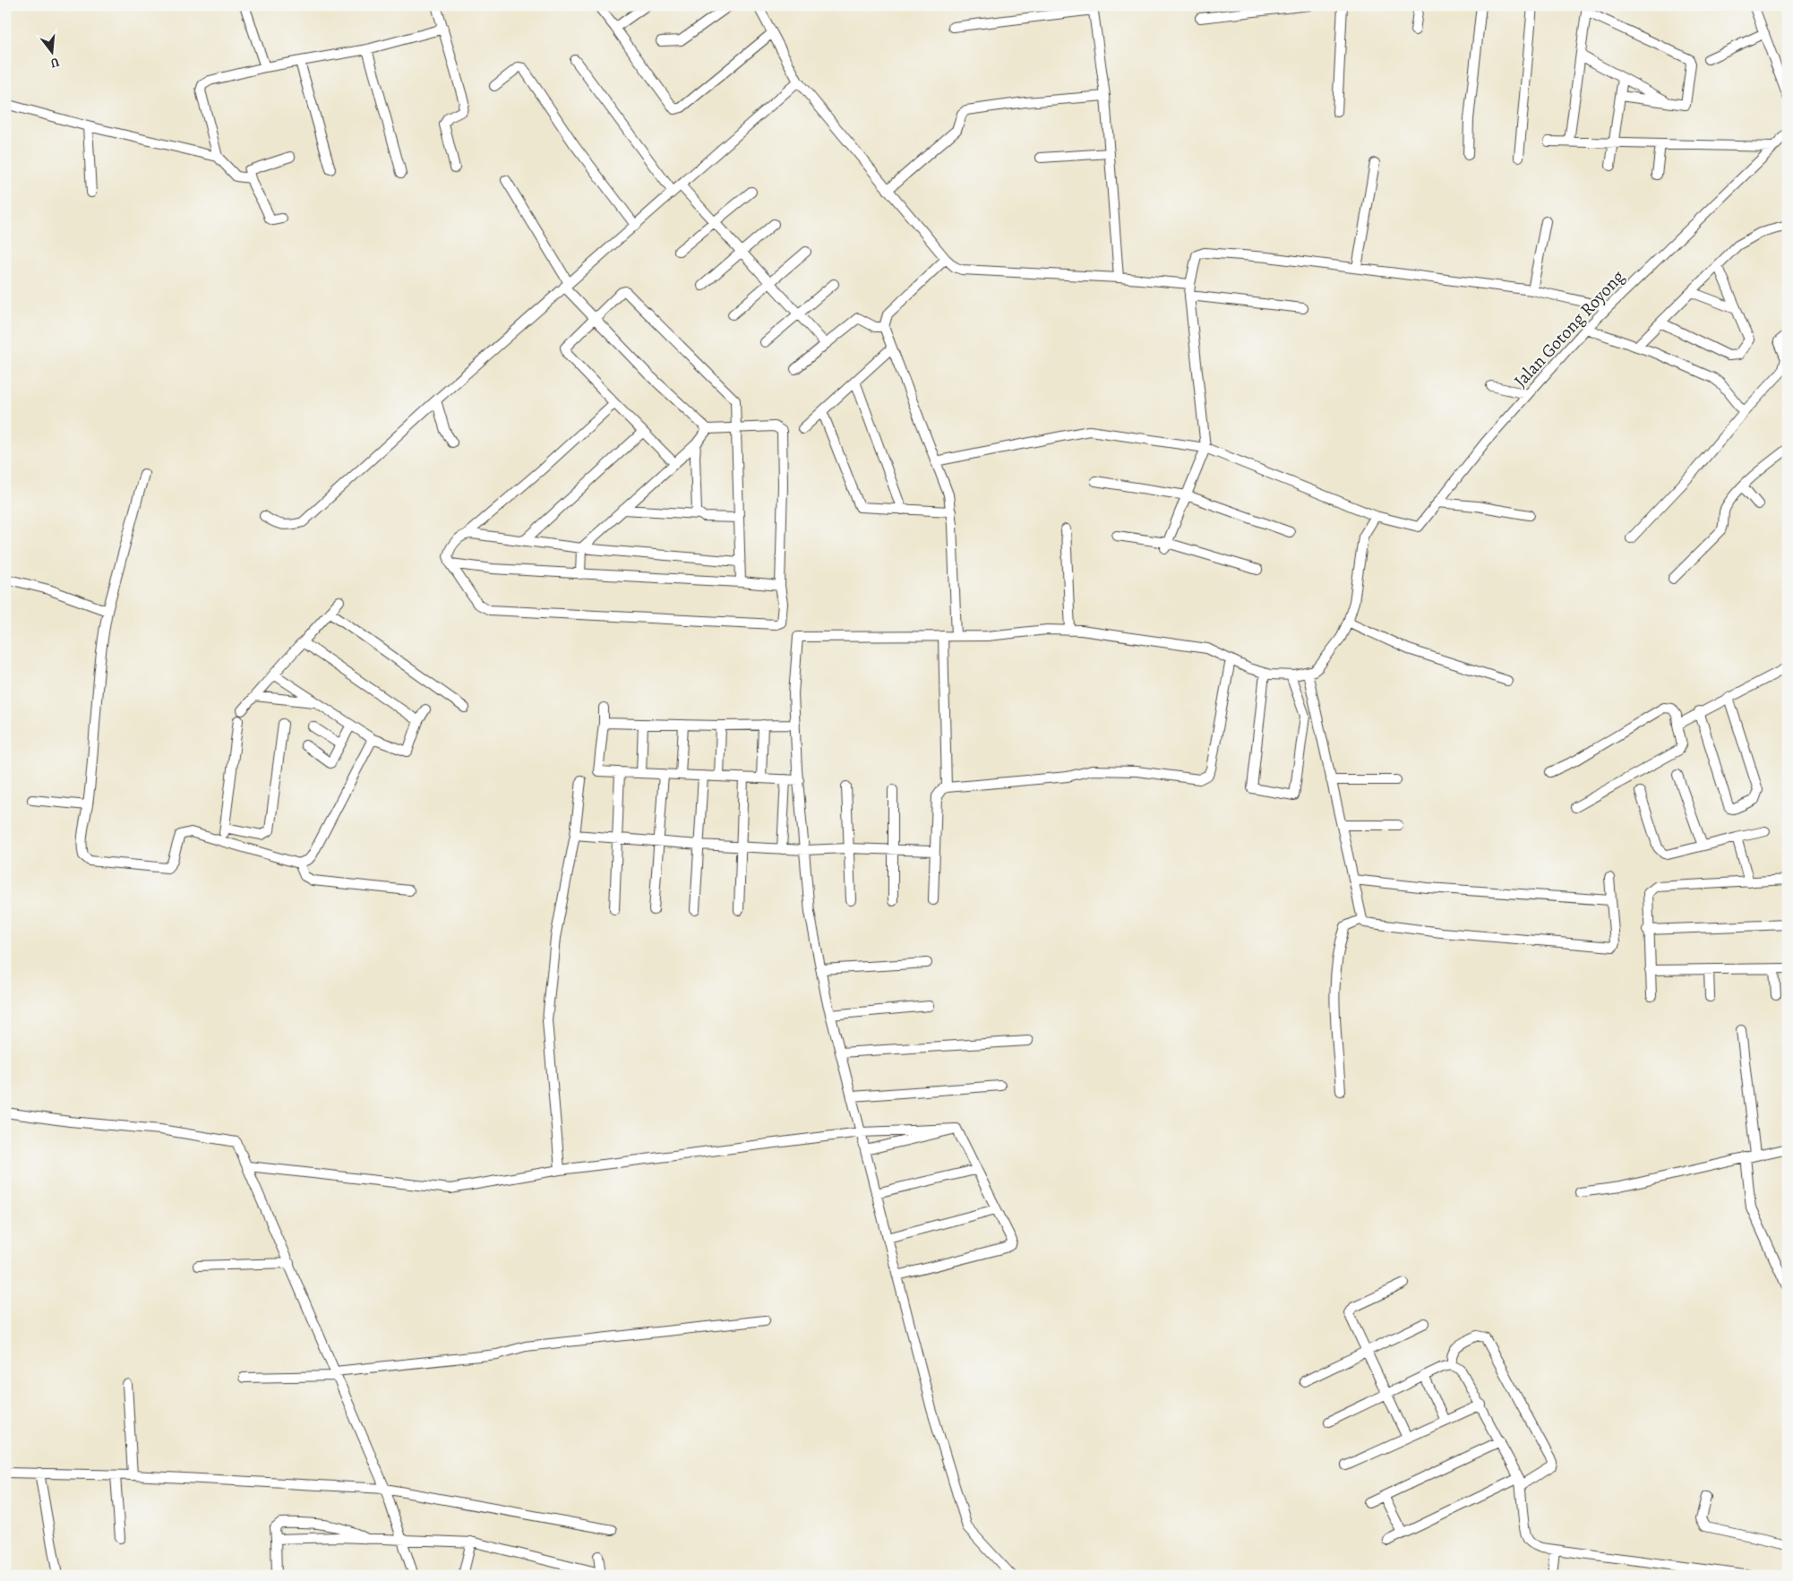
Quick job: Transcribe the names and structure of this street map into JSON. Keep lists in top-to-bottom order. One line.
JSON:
{"streets":{"street":["Jalan Gotong Royong"]},"north":"bottom"}
